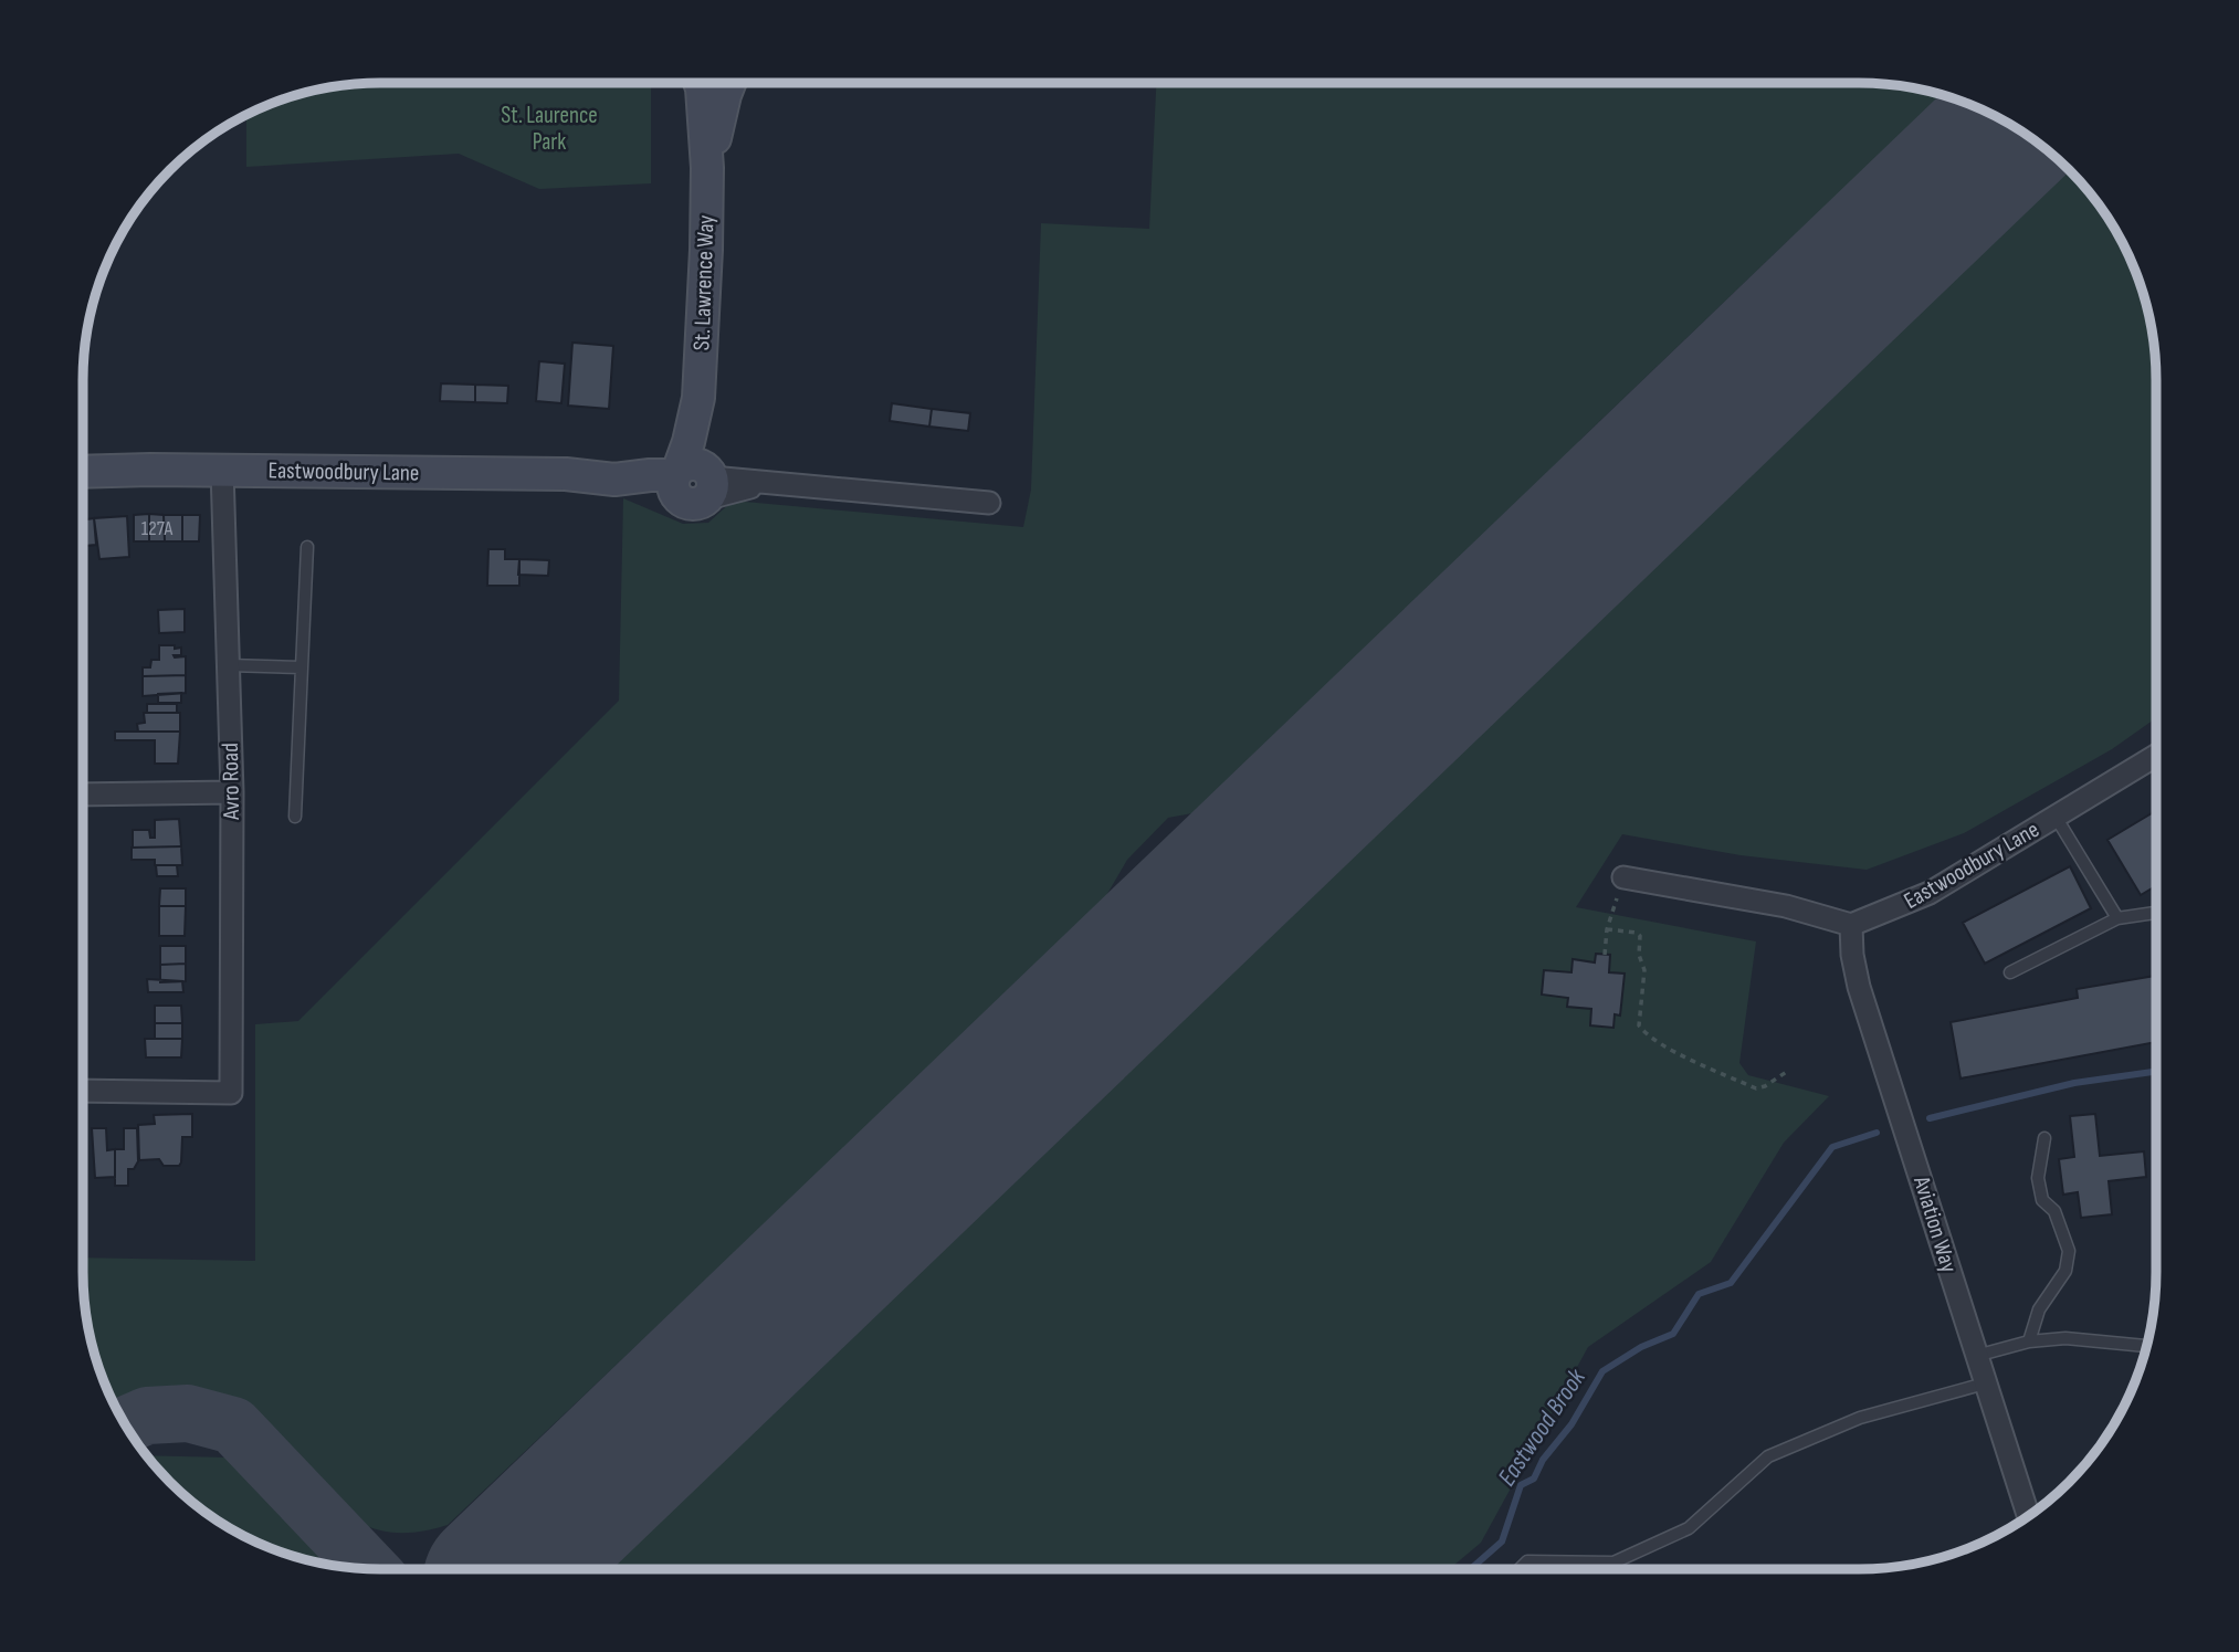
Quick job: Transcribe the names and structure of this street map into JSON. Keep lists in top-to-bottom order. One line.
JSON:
{"streets":{"street":["St. Lawrence Way","Eastwoodbury Lane","Avro Road","Aviation Way"]},"crossings":[["St. Lawrence Way","Eastwoodbury Lane"],["Eastwoodbury Lane","Avro Road"],["Eastwoodbury Lane","Aviation Way"]],"water":["Eastwood Brook"],"parks":["St. Laurence Park"],"house_numbers":["127A"]}
